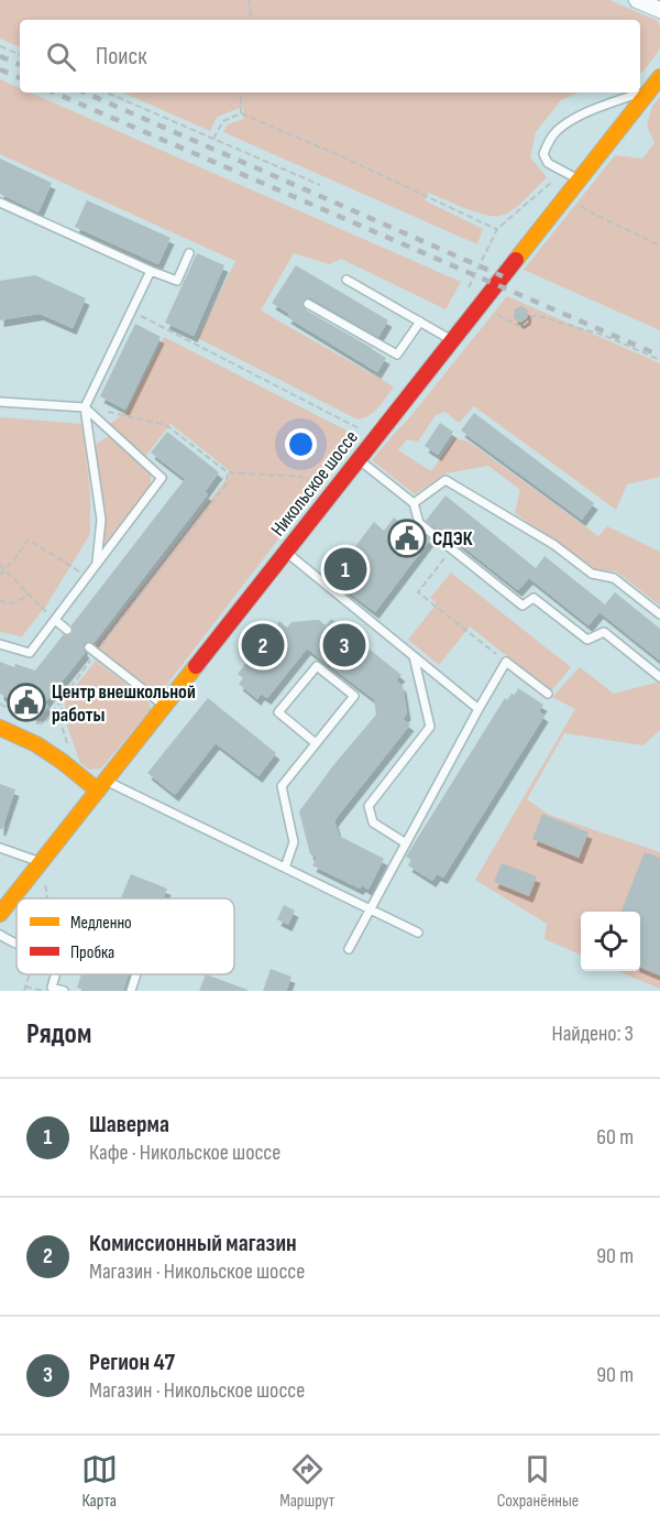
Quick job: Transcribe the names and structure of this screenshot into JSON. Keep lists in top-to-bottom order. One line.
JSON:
{"streets":{"main road":["Никольское шоссе"]},"places":{"public building":["СДЭК","Центр внешкольной работы"]},"legend":["Медленно","Пробка"],"page":{"search":"Поиск","pins":["1","2","3"],"heading":["Рядом","Найдено: 3"],"list":[{"mark":"1","name":"Шаверма","note":"Кафе · Никольское шоссе","value":"60 m"},{"mark":"2","name":"Комиссионный магазин","note":"Магазин · Никольское шоссе","value":"90 m"},{"mark":"3","name":"Регион 47","note":"Магазин · Никольское шоссе","value":"90 m"}],"nav":["Карта","Маршрут","Сохранённые"]}}
